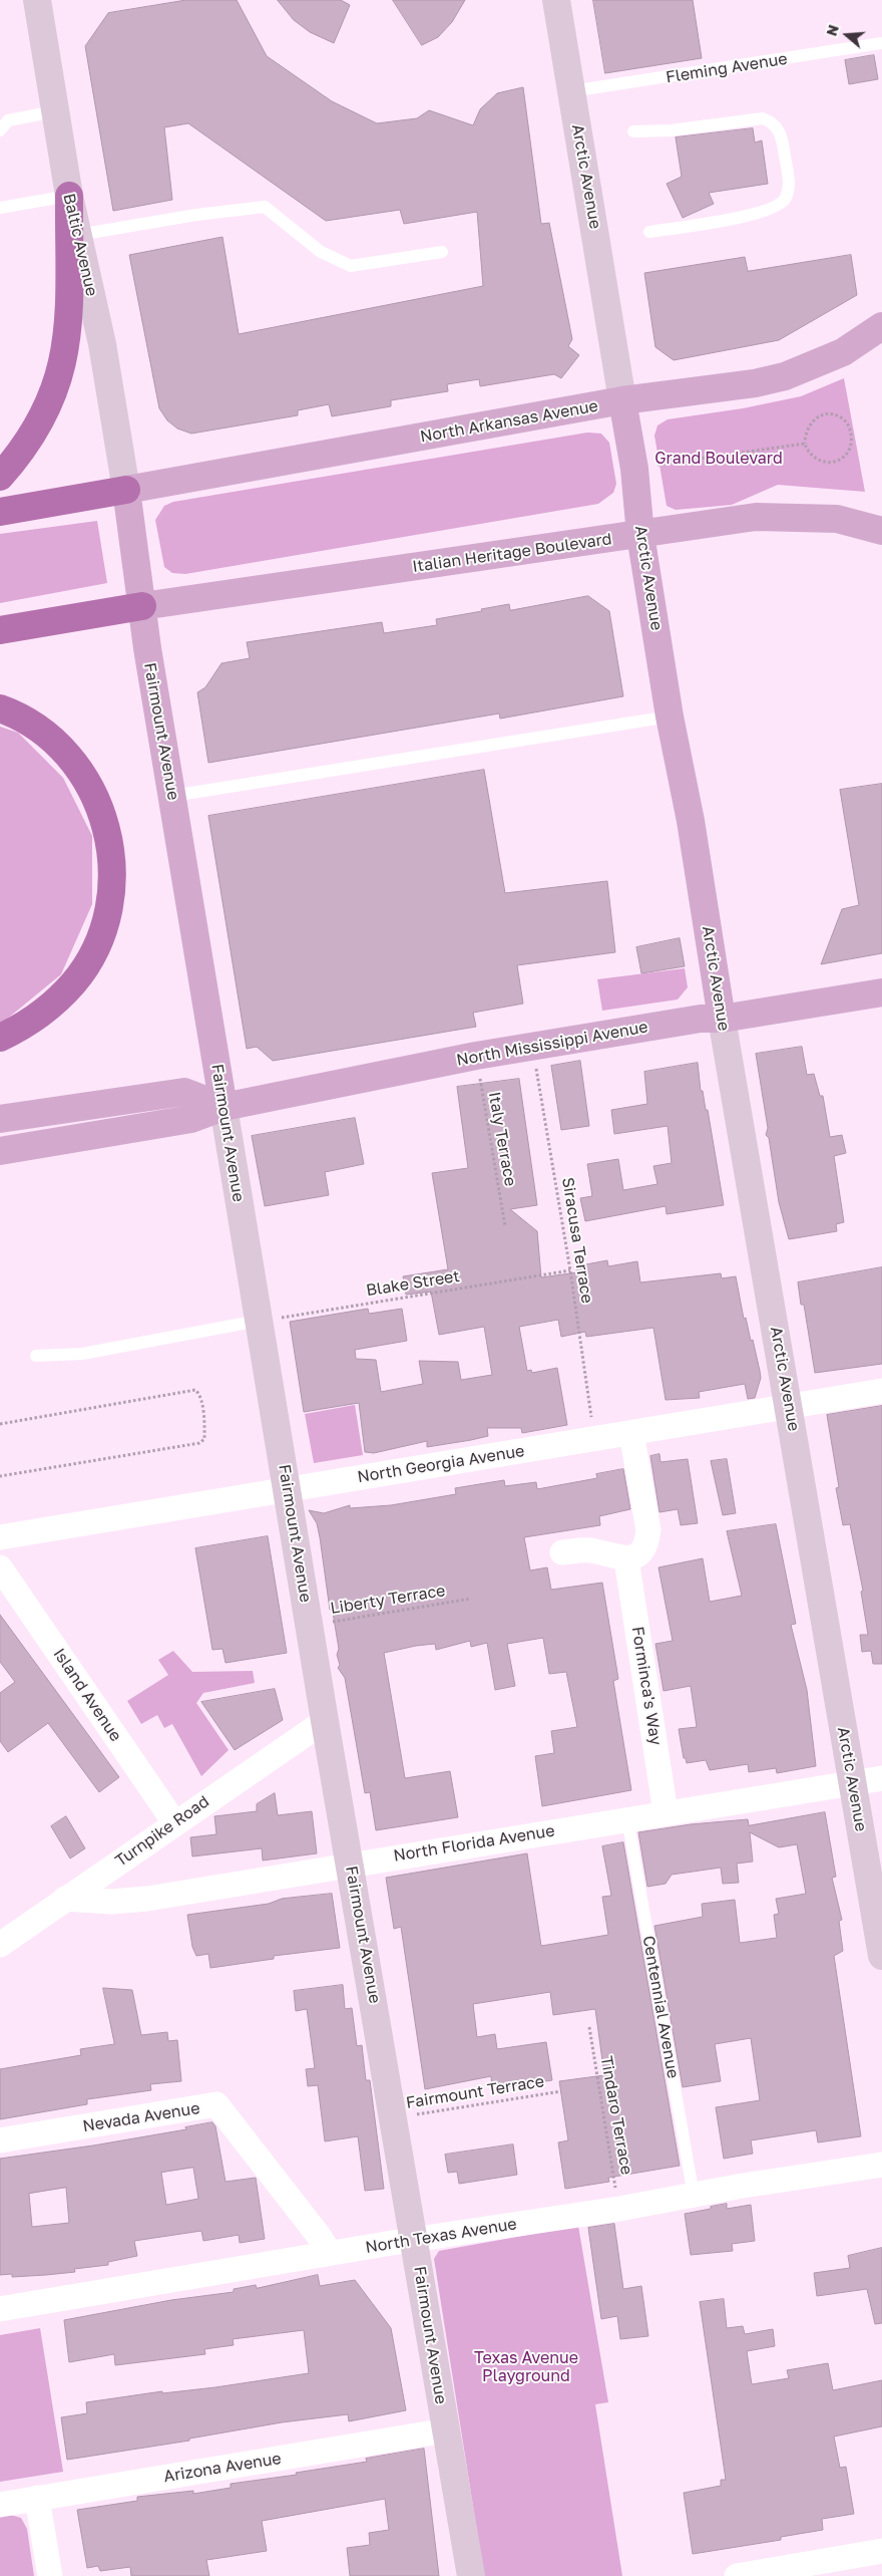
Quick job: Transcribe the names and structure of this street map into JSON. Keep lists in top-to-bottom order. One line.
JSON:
{"streets":{"main road":["Arctic Avenue","North Arkansas Avenue","Italian Heritage Boulevard","Fairmount Avenue","North Mississippi Avenue"],"street":["Baltic Avenue","North Georgia Avenue","Forminca's Way","Island Avenue","Turnpike Road","North Florida Avenue","Nevada Avenue","North Texas Avenue","Arizona Avenue"],"lane":["Fleming Avenue","Centennial Avenue"],"path":["Italy Terrace","Siracusa Terrace","Blake Street","Liberty Terrace","Fairmount Terrace","Tindaro Terrace"]},"crossings":[["Fleming Avenue","Arctic Avenue"],["Arctic Avenue","North Arkansas Avenue"],["Arctic Avenue","Italian Heritage Boulevard"],["Arctic Avenue","North Mississippi Avenue"],["Arctic Avenue","North Georgia Avenue"],["Arctic Avenue","North Florida Avenue"],["Baltic Avenue","North Arkansas Avenue"],["Baltic Avenue","Fairmount Avenue"],["North Arkansas Avenue","Fairmount Avenue"],["Italian Heritage Boulevard","Fairmount Avenue"],["Fairmount Avenue","North Mississippi Avenue"],["Fairmount Avenue","Blake Street"],["Fairmount Avenue","North Georgia Avenue"],["Fairmount Avenue","Liberty Terrace"],["Fairmount Avenue","Turnpike Road"],["Fairmount Avenue","North Florida Avenue"],["Fairmount Avenue","Fairmount Terrace"],["Fairmount Avenue","North Texas Avenue"],["Fairmount Avenue","Arizona Avenue"],["North Mississippi Avenue","Italy Terrace"],["North Mississippi Avenue","Siracusa Terrace"],["Siracusa Terrace","Blake Street"],["Siracusa Terrace","North Georgia Avenue"],["Forminca's Way","North Florida Avenue"],["Island Avenue","Turnpike Road"],["Turnpike Road","North Florida Avenue"],["North Florida Avenue","Centennial Avenue"],["Centennial Avenue","North Texas Avenue"],["Tindaro Terrace","North Texas Avenue"],["Nevada Avenue","North Texas Avenue"]],"parks":["Grand Boulevard","Texas Avenue Playground"],"north":"left"}
